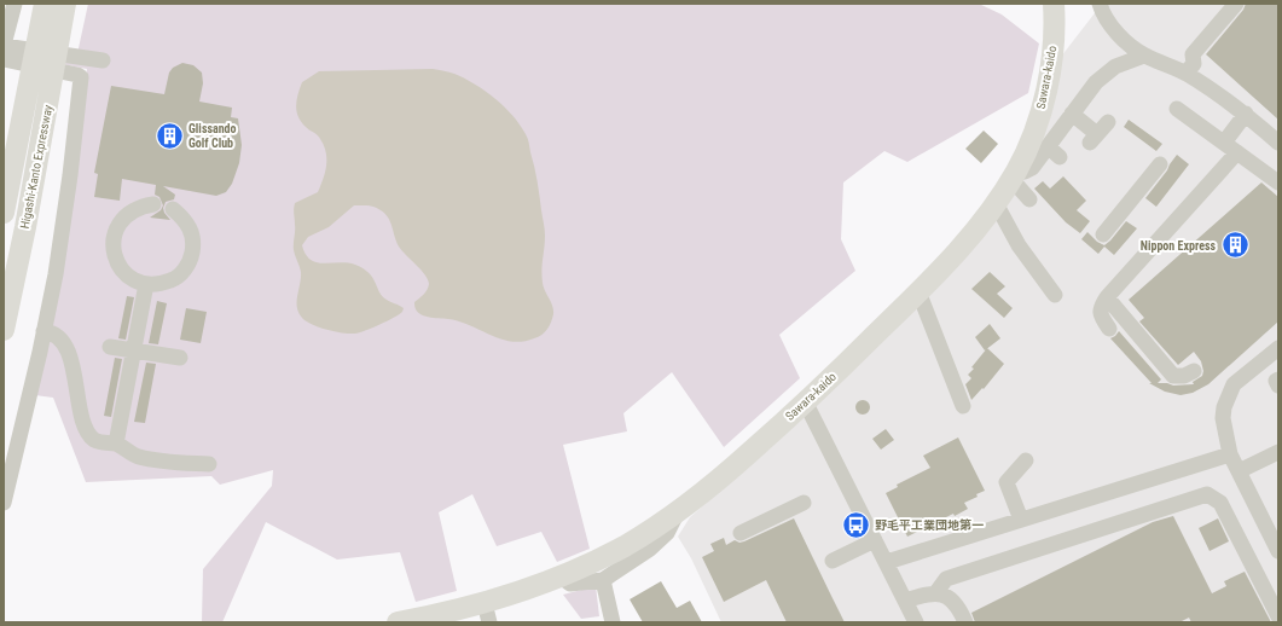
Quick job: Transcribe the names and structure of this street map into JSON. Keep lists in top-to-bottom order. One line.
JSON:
{"streets":{"highway":["Sawara-kaido","Higashi-Kanto Expressway"]},"places":{"building":["Glissando Golf Club","Nippon Express"],"bus stop":["野毛平工業団地第一"]}}
